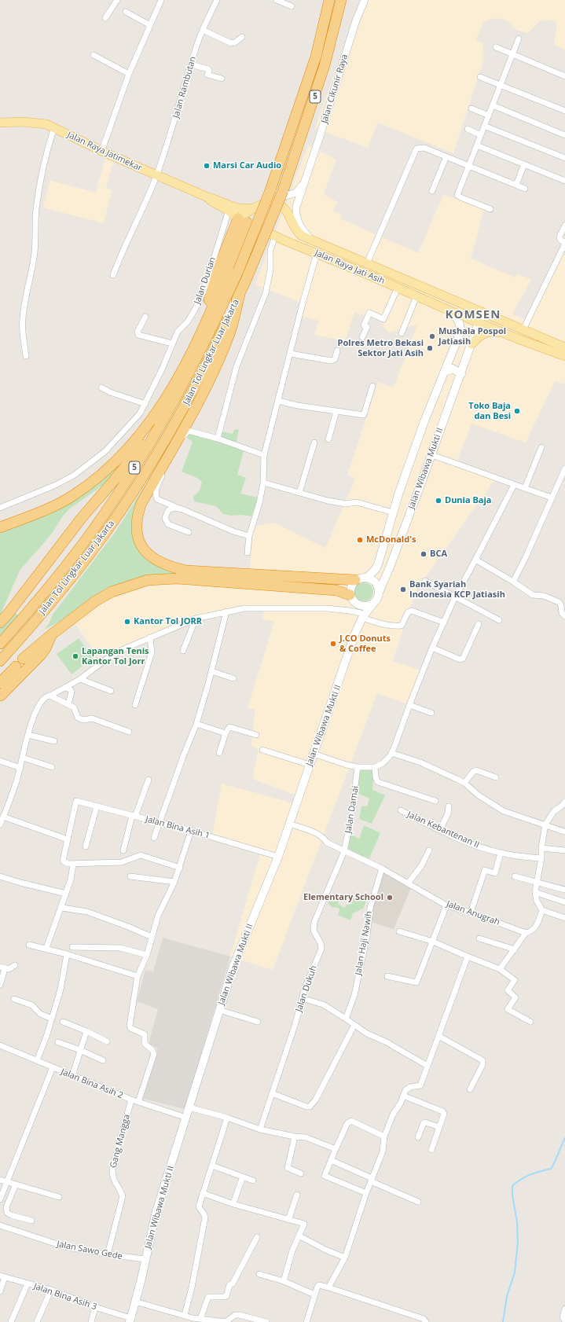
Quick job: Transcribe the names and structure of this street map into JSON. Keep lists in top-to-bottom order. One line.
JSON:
{"streets":{"highway":["5","Jalan Tol Lingkar Luar Jakarta"],"main road":["Jalan Raya Jatimekar","Jalan Raya Jati Asih","Jalan Wibawa Mukti II"],"street":["Jalan Rambutan","Jalan Cikunir Raya","Jalan Durian","Jalan Damai","Jalan Bina Asih 1","Jalan Kebantenan II","Jalan Anugrah","Jalan Haji Nawih","Jalan Dukuh","Jalan Bina Asih 2","Gang Mangga","Jalan Sawo Gede","Jalan Bina Asih 3"]},"crossings":[["Jalan Rambutan","Jalan Raya Jatimekar"],["Jalan Raya Jatimekar","Jalan Raya Jati Asih"],["Jalan Raya Jati Asih","Jalan Durian"],["Jalan Raya Jati Asih","Jalan Tol Lingkar Luar Jakarta"],["Jalan Raya Jati Asih","Jalan Wibawa Mukti II"],["Jalan Wibawa Mukti II","Jalan Bina Asih 1"],["Jalan Wibawa Mukti II","Jalan Anugrah"],["Jalan Wibawa Mukti II","Jalan Bina Asih 2"],["Jalan Wibawa Mukti II","Jalan Sawo Gede"],["Jalan Wibawa Mukti II","Jalan Bina Asih 3"],["Jalan Damai","Jalan Anugrah"],["Jalan Damai","Jalan Dukuh"],["Jalan Anugrah","Jalan Haji Nawih"],["Jalan Anugrah","Jalan Dukuh"],["Jalan Bina Asih 2","Gang Mangga"],["Gang Mangga","Jalan Sawo Gede"]],"districts":["KOMSEN"],"places":["Marsi Car Audio","Mushala Pospol Jatiasih","Polres Metro Bekasi Sektor Jati Asih","Toko Baja dan Besi","Dunia Baja","McDonald's","BCA","Bank Syariah Indonesia KCP Jatiasih","Kantor Tol JORR","J.CO Donuts & Coffee","Lapangan Tenis Kantor Tol Jorr","Elementary School"]}
